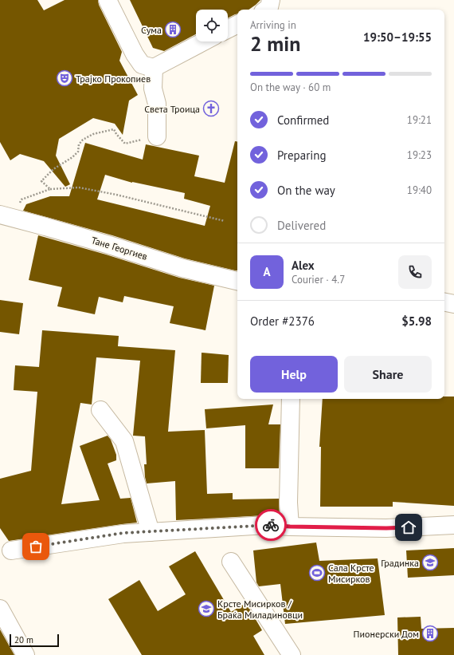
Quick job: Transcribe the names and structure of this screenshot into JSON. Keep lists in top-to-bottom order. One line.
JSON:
{"streets":{"street":["Тане Георгиев"]},"places":{"building":["Сума","Пионерски Дом"],"theatre":["Трајко Прокопиев"],"church":["Света Троица"],"school or university":["Градинка","Крсте Мисирков / Браќа Миладиновци"],"sports":["Сала Крсте Мисирков"]},"scale_bar":"20 m","page":{"heading":["2 min","Arriving in","19:50–19:55"],"panel":["Alex","Courier · 4.7","Order #2376","$5.98"],"bar":"On the way · 60 m","list":[["Confirmed","19:21"],["Preparing","19:23"],["On the way","19:40"],"Delivered"],"round":"A","buttons":["Help","Share"],"scale":"20 m"}}
